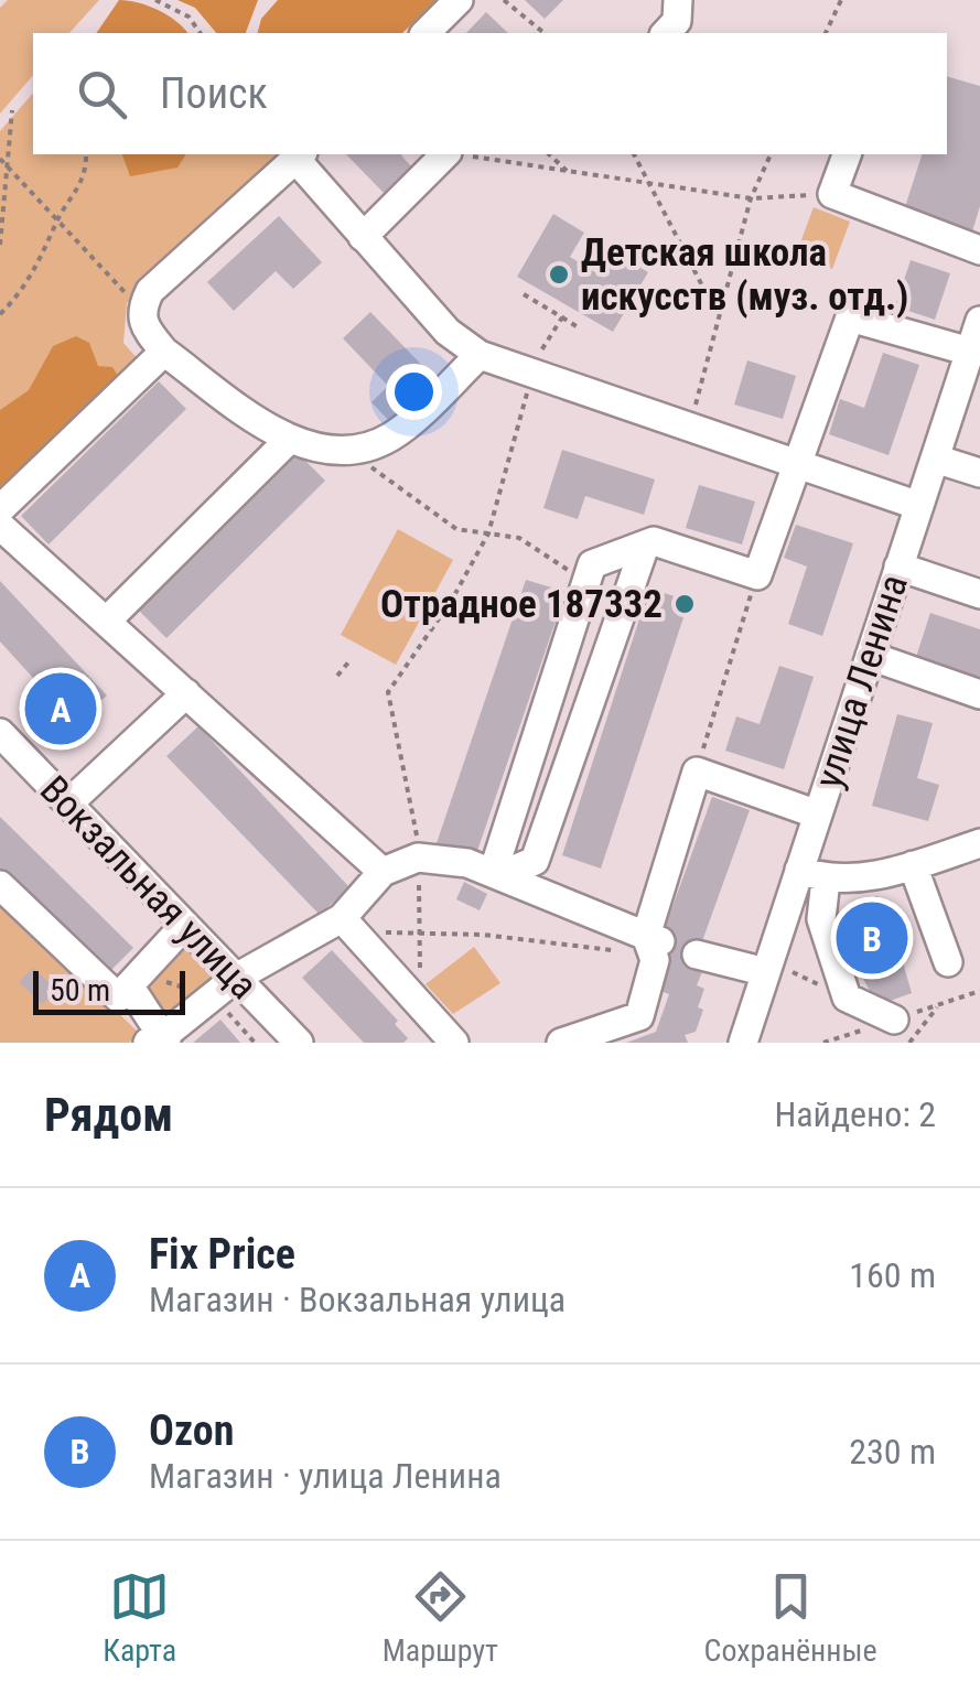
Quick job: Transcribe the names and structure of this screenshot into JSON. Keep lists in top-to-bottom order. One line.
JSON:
{"streets":{"street":["улица Ленина","Вокзальная улица"]},"places":["Детская школа искусств (муз. отд.)","Отрадное 187332"],"scale_bar":"50 m","page":{"search":"Поиск","pins":["A","B"],"scale":"50 m","heading":["Рядом","Найдено: 2"],"list":[{"mark":"A","name":"Fix Price","note":"Магазин · Вокзальная улица","value":"160 m"},{"mark":"B","name":"Ozon","note":"Магазин · улица Ленина","value":"230 m"}],"nav":["Карта","Маршрут","Сохранённые"]}}
